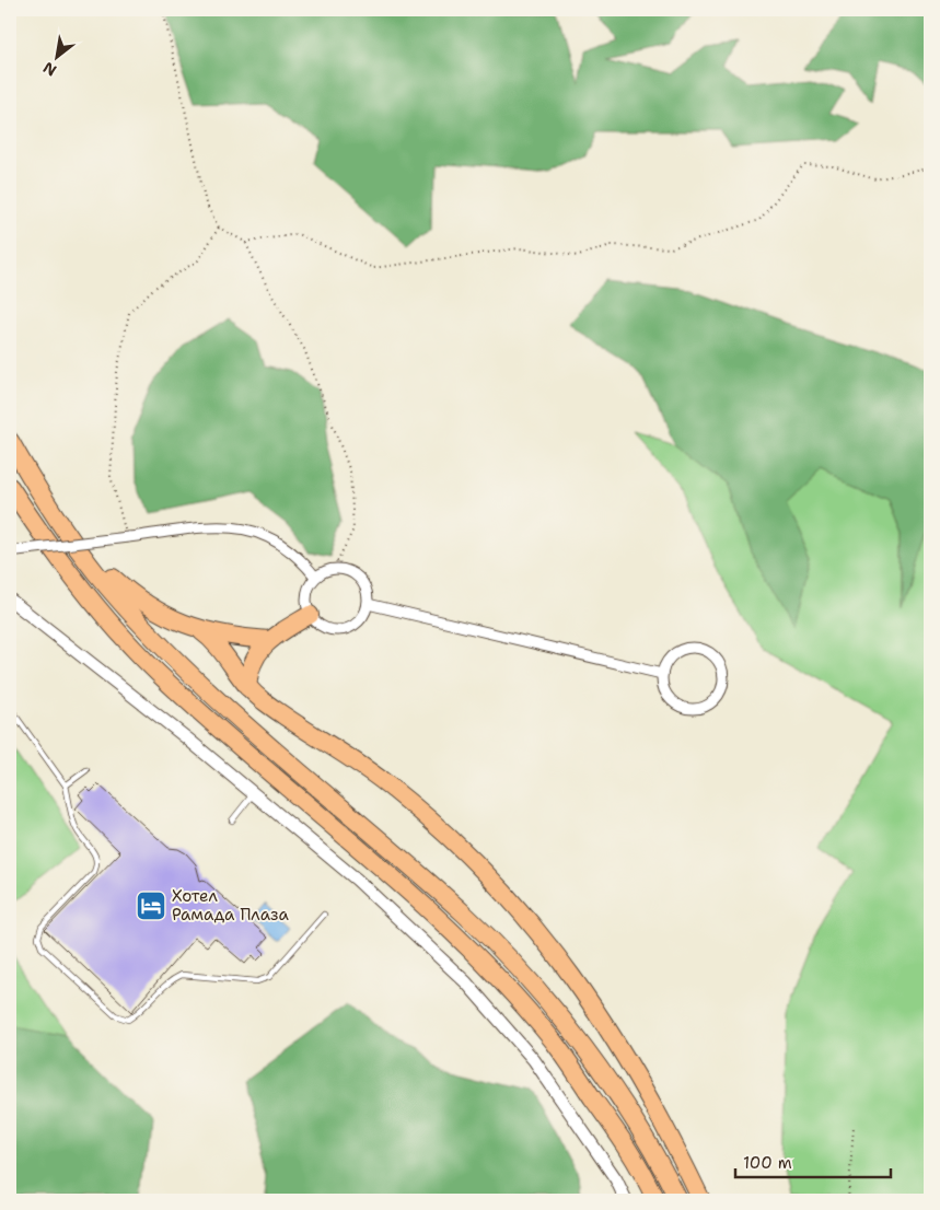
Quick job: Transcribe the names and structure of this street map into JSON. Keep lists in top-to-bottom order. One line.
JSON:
{"places":{"hotel":["Хотел Рамада Плаза"]},"scale_bar":"100 m","north":"bottom left"}
